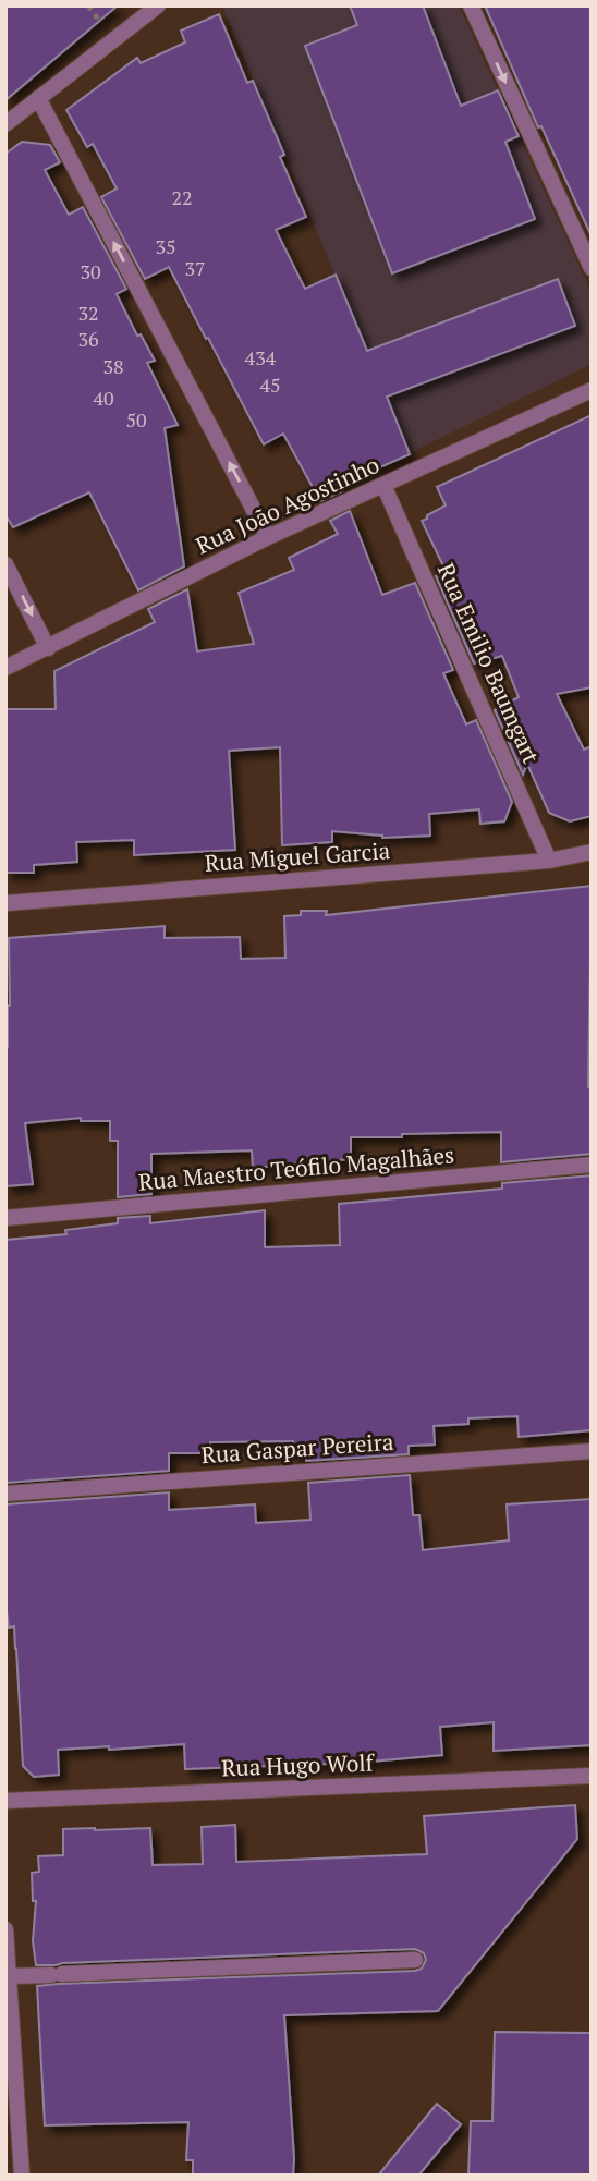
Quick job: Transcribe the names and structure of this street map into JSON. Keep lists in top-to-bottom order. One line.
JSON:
{"streets":{"street":["Rua João Agostinho","Rua Emilio Baumgart","Rua Miguel Garcia","Rua Maestro Teófilo Magalhães","Rua Gaspar Pereira","Rua Hugo Wolf"]},"crossings":[["Rua João Agostinho","Rua Emilio Baumgart"],["Rua Emilio Baumgart","Rua Miguel Garcia"]],"house_numbers":["22","35","37","30","32","36","434","38","45","40","50"]}
